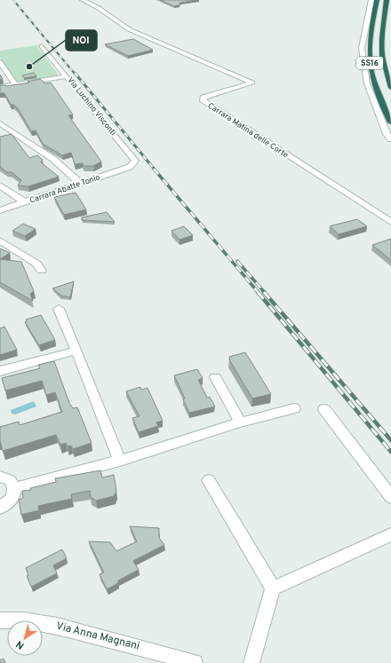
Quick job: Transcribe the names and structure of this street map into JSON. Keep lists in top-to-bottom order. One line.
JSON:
{"streets":{"highway":["SS16"],"street":["Via Luchino Visconti","Carrara Matina delle Corte","Carrara Abatte Tonio","Via Anna Magnani"]},"crossings":[["Via Luchino Visconti","Carrara Abatte Tonio"]],"places":["NOI"],"north":"bottom left"}
